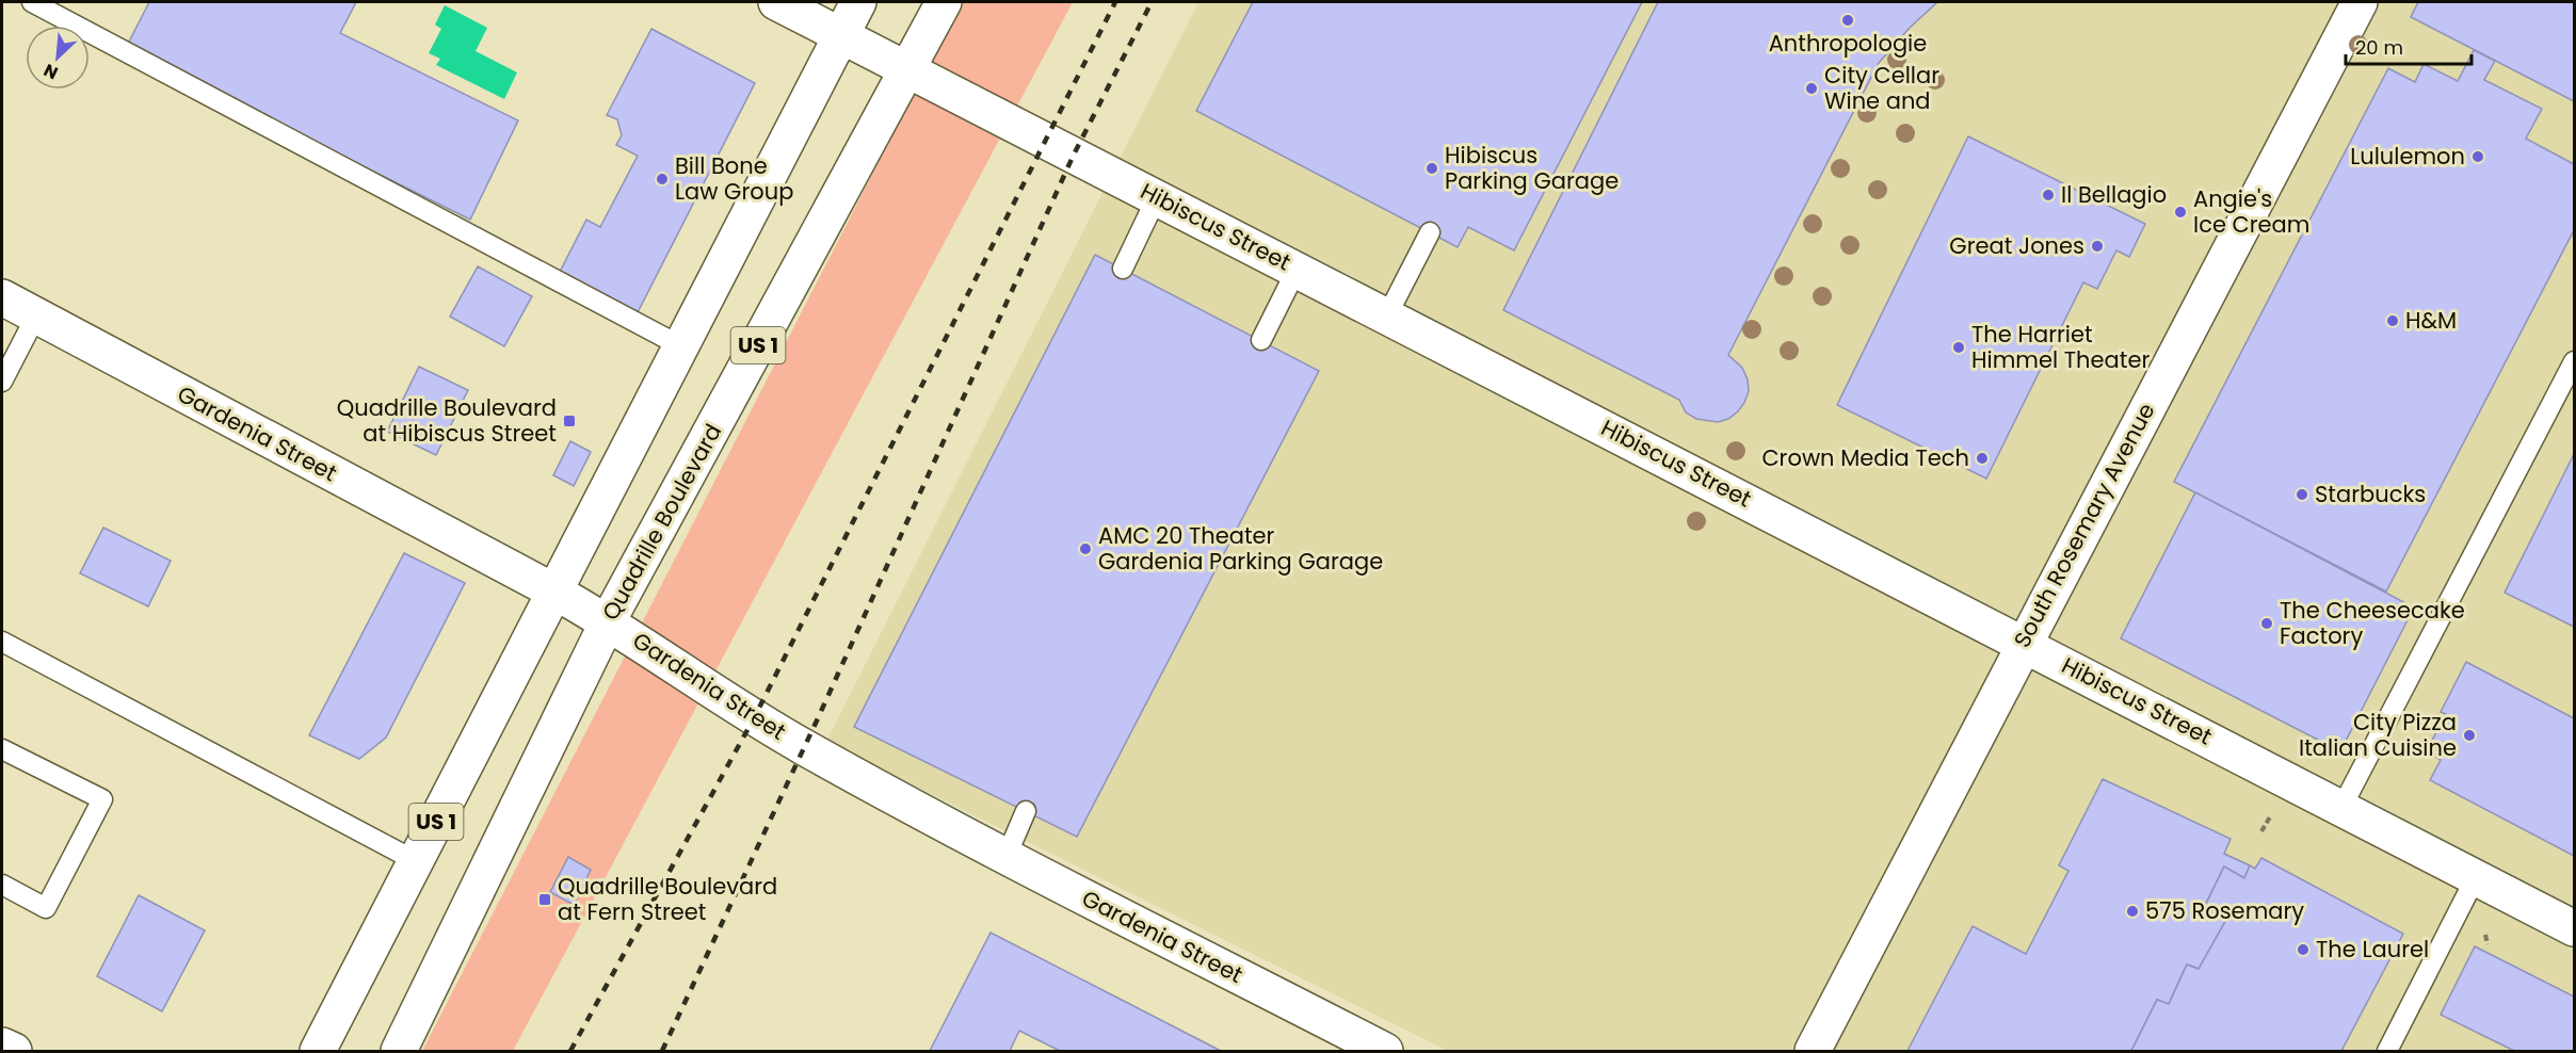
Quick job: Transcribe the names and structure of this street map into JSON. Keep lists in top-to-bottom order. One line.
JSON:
{"streets":{"street":["Hibiscus Street","US 1","Gardenia Street","Quadrille Boulevard","South Rosemary Avenue"]},"crossings":[["Hibiscus Street","US 1"],["Hibiscus Street","Quadrille Boulevard"],["Hibiscus Street","South Rosemary Avenue"],["US 1","Gardenia Street"],["Gardenia Street","Quadrille Boulevard"]],"places":{"other":["Anthropologie","City Cellar Wine and","Lululemon","Hibiscus Parking Garage","Bill Bone Law Group","Il Bellagio","Angie's Ice Cream","Great Jones","H&M","The Harriet Himmel Theater","Crown Media Tech","Starbucks","AMC 20 Theater Gardenia Parking Garage","The Cheesecake Factory","City Pizza Italian Cuisine","575 Rosemary","The Laurel"],"transit":["Quadrille Boulevard at Hibiscus Street","Quadrille Boulevard at Fern Street"]},"scale_bar":"20 m","north":"bottom left"}
